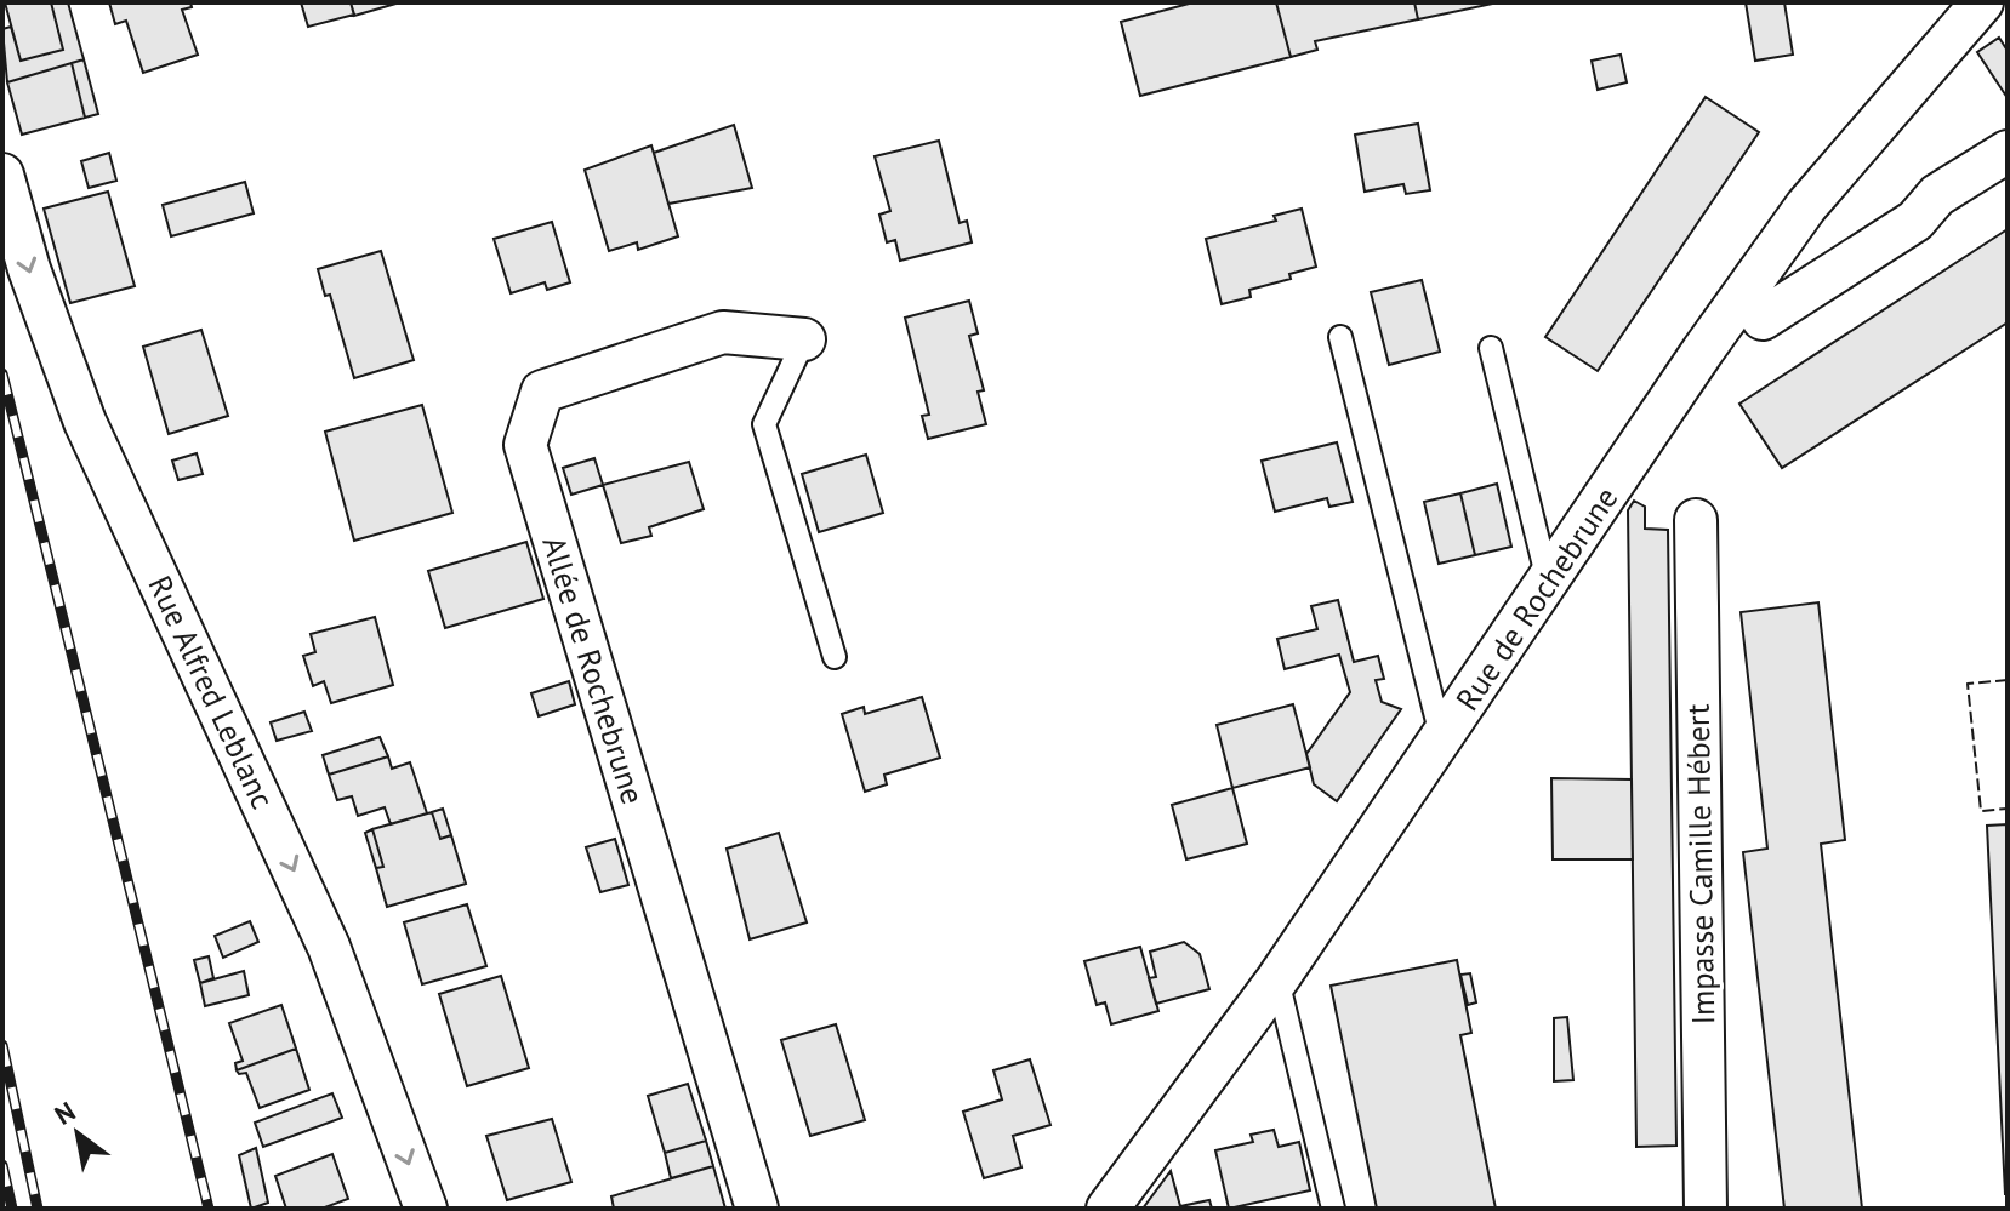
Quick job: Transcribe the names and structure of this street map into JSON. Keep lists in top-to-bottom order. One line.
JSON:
{"streets":{"street":["Rue de Rochebrune","Allée de Rochebrune","Rue Alfred Leblanc","Impasse Camille Hébert"]},"one_way":["Rue Alfred Leblanc"],"north":"top left"}
